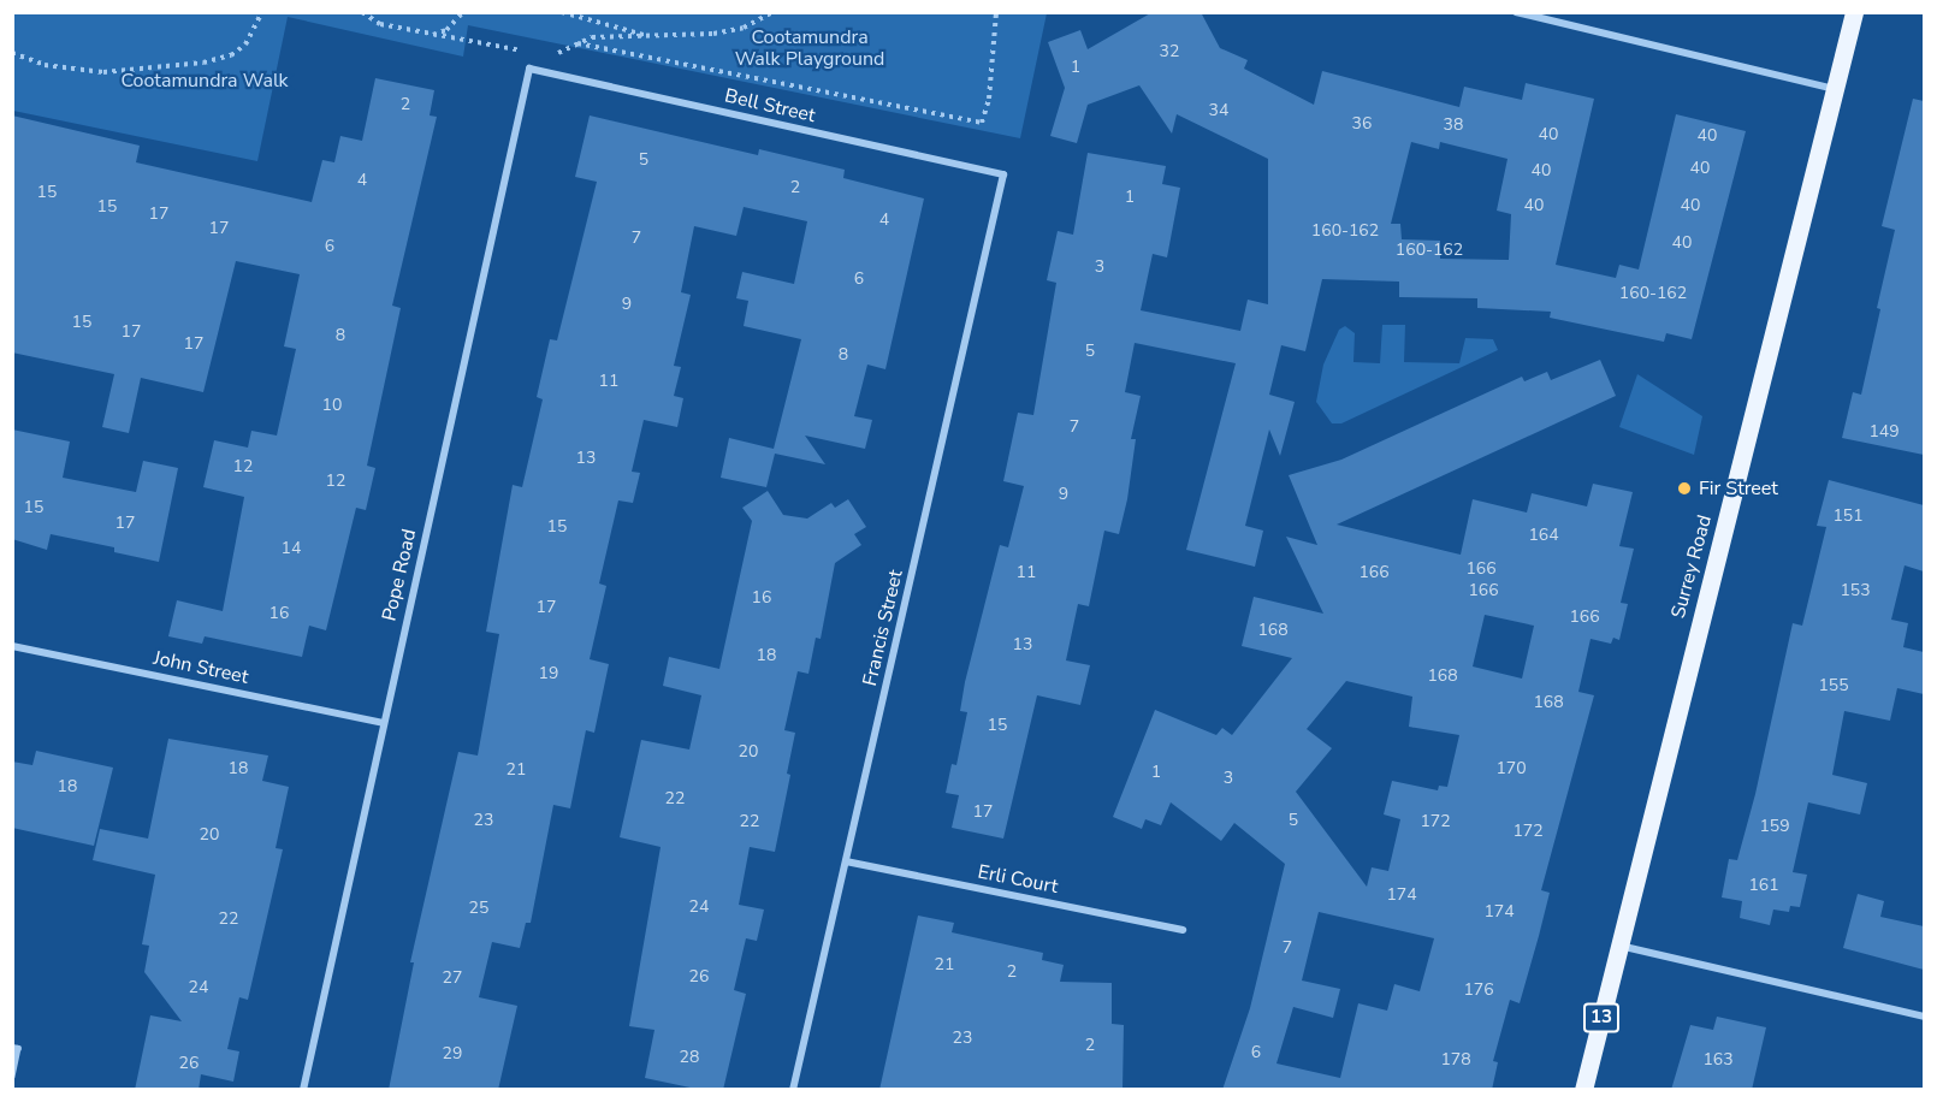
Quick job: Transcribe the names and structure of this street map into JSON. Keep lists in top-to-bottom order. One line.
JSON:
{"streets":{"main road":["Surrey Road","13"],"street":["Bell Street","Pope Road","Francis Street","John Street","Erli Court"]},"crossings":[["Bell Street","Pope Road"],["Bell Street","Francis Street"],["Pope Road","John Street"],["Francis Street","Erli Court"]],"parks":["Cootamundra Walk Playground","Cootamundra Walk"],"places":["Fir Street"],"house_numbers":["32","1","2","34","36","38","40","40","5","40","40","4","2","15","1","40","40","15","17","4","17","160-162","7","40","6","160-162","3","6","160-162","9","15","17","8","17","5","8","11","10","7","149","13","12","12","9","15","151","17","15","164","14","166","11","166","166","153","16","17","16","166","168","13","18","19","168","155","168","15","20","18","170","21","1","3","18","22","17","23","5","22","172","159","172","20","161","174","24","25","174","22","7","21","2","26","27","24","176","23","2","6","29","28","178","163","26"]}
